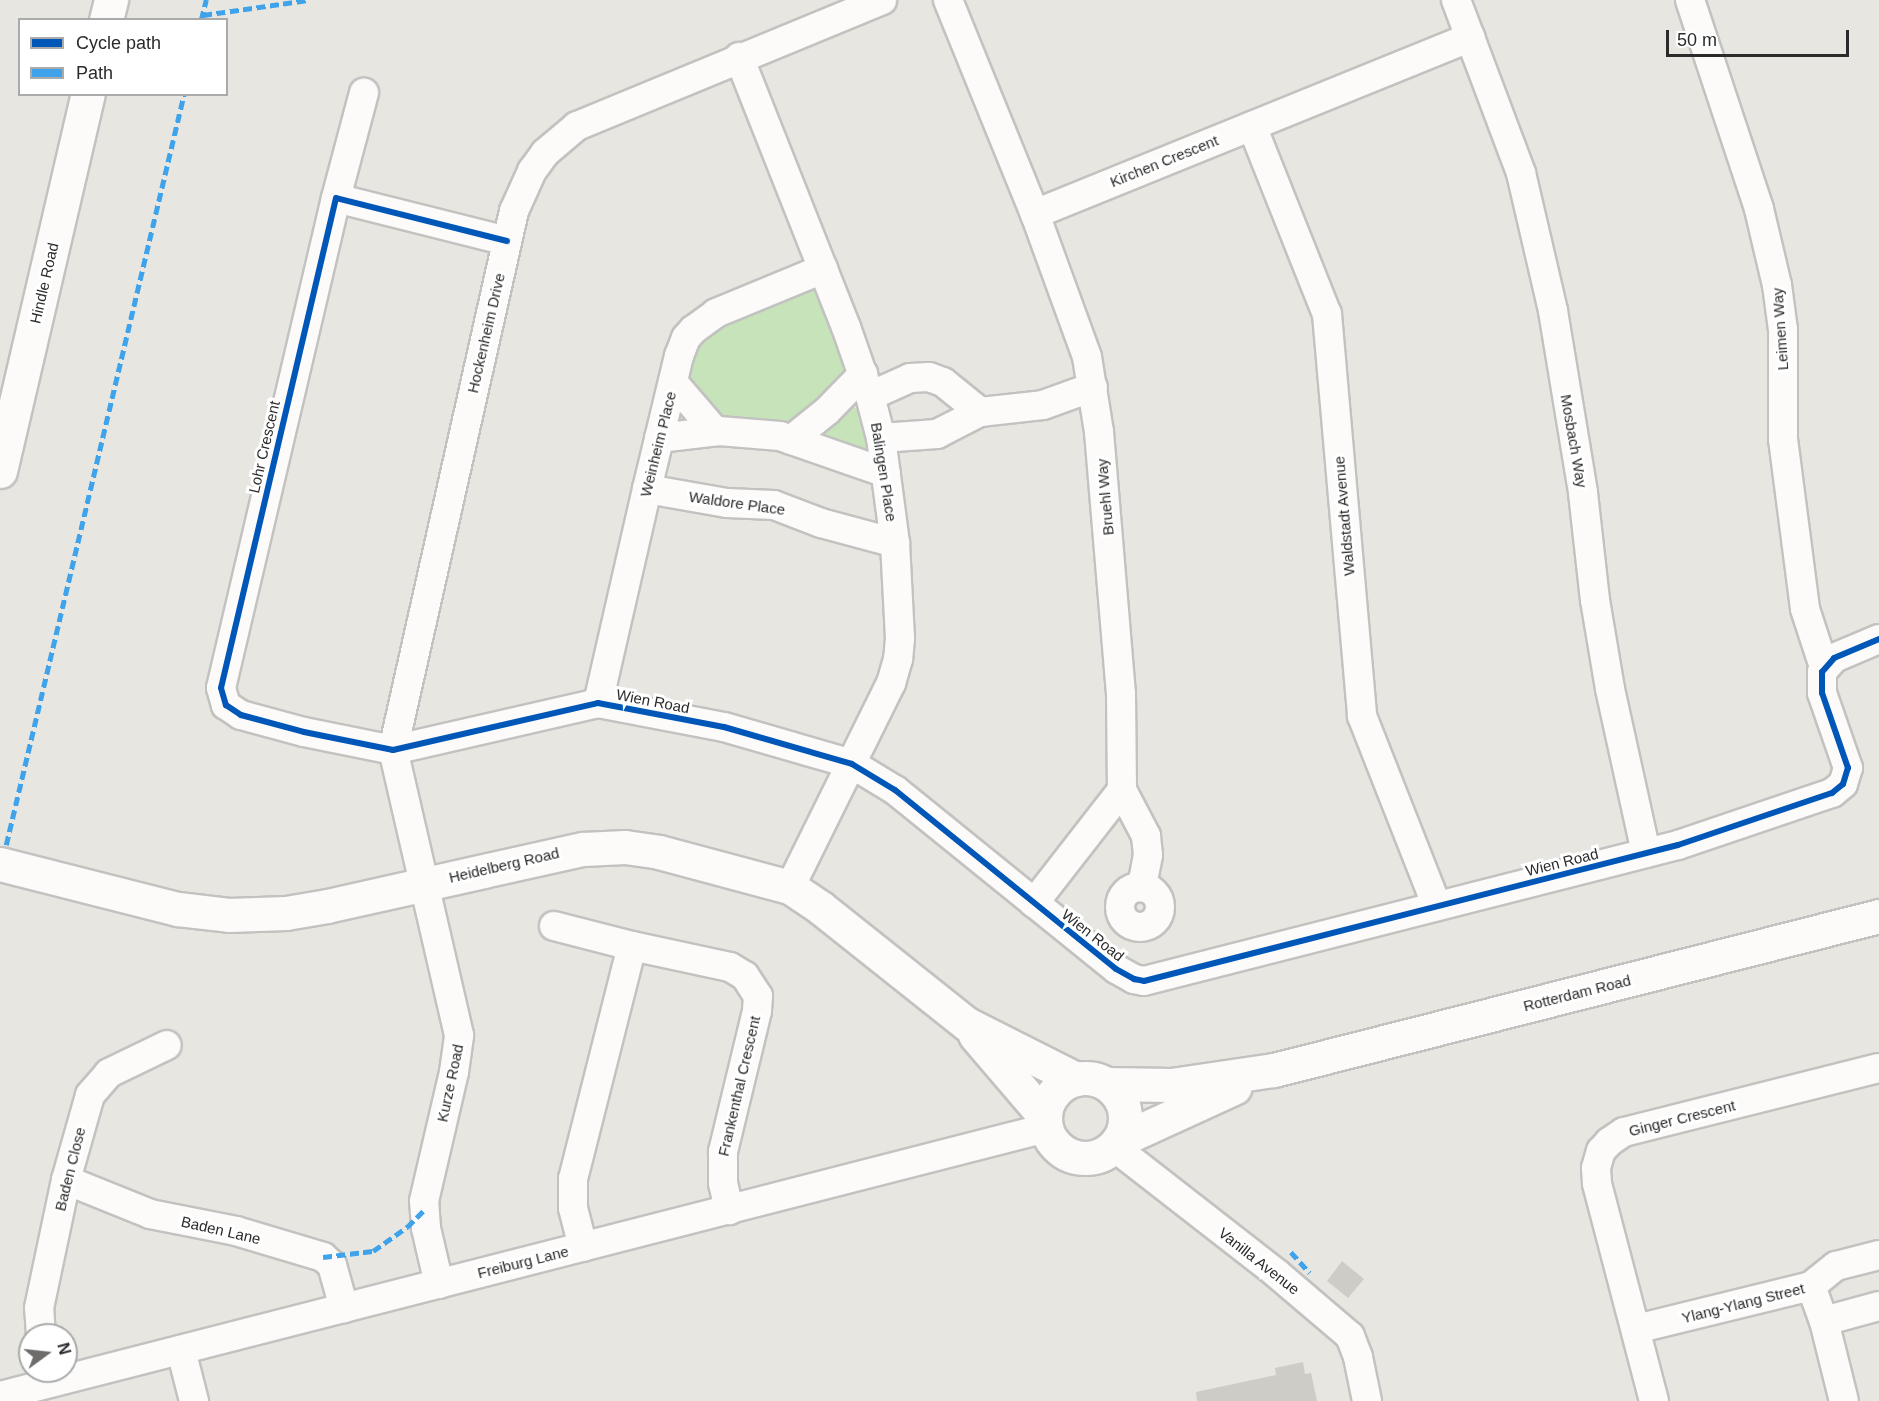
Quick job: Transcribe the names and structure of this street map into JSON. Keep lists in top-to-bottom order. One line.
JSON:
{"streets":{"street":["Kirchen Crescent","Hindle Road","Leimen Way","Hockenheim Drive","Mosbach Way","Weinheim Place","Lohr Crescent","Balingen Place","Bruehl Way","Waldore Place","Waldstadt Avenue","Wien Road","Heidelberg Road","Rotterdam Road","Kurze Road","Frankenthal Crescent","Ginger Crescent","Baden Close","Baden Lane","Vanilla Avenue","Freiburg Lane","Ylang-Ylang Street"]},"crossings":[["Kirchen Crescent","Mosbach Way"],["Kirchen Crescent","Bruehl Way"],["Kirchen Crescent","Waldstadt Avenue"],["Leimen Way","Wien Road"],["Hockenheim Drive","Lohr Crescent"],["Hockenheim Drive","Balingen Place"],["Hockenheim Drive","Wien Road"],["Hockenheim Drive","Heidelberg Road"],["Hockenheim Drive","Kurze Road"],["Mosbach Way","Wien Road"],["Weinheim Place","Balingen Place"],["Weinheim Place","Waldore Place"],["Weinheim Place","Wien Road"],["Lohr Crescent","Wien Road"],["Balingen Place","Waldore Place"],["Balingen Place","Wien Road"],["Balingen Place","Heidelberg Road"],["Waldstadt Avenue","Wien Road"],["Heidelberg Road","Rotterdam Road"],["Heidelberg Road","Kurze Road"],["Heidelberg Road","Vanilla Avenue"],["Heidelberg Road","Freiburg Lane"],["Rotterdam Road","Vanilla Avenue"],["Rotterdam Road","Freiburg Lane"],["Kurze Road","Freiburg Lane"],["Frankenthal Crescent","Freiburg Lane"],["Ginger Crescent","Ylang-Ylang Street"],["Baden Close","Baden Lane"],["Baden Lane","Freiburg Lane"],["Vanilla Avenue","Freiburg Lane"]],"legend":["Cycle path","Path"],"scale_bar":"50 m","north":"right"}
